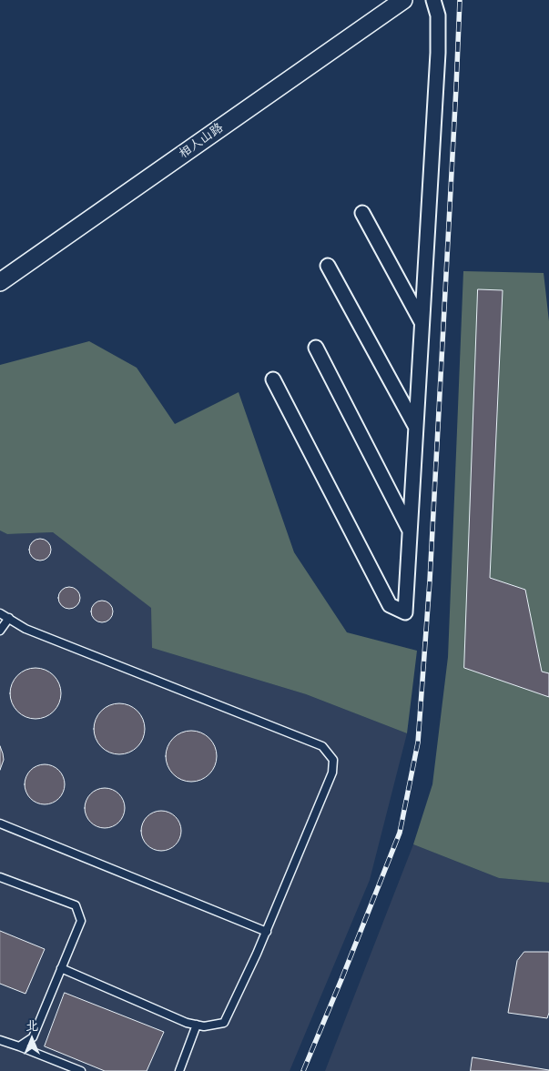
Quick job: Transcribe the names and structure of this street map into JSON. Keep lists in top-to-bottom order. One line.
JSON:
{"streets":{"street":["相人山路"]},"north":"top"}
